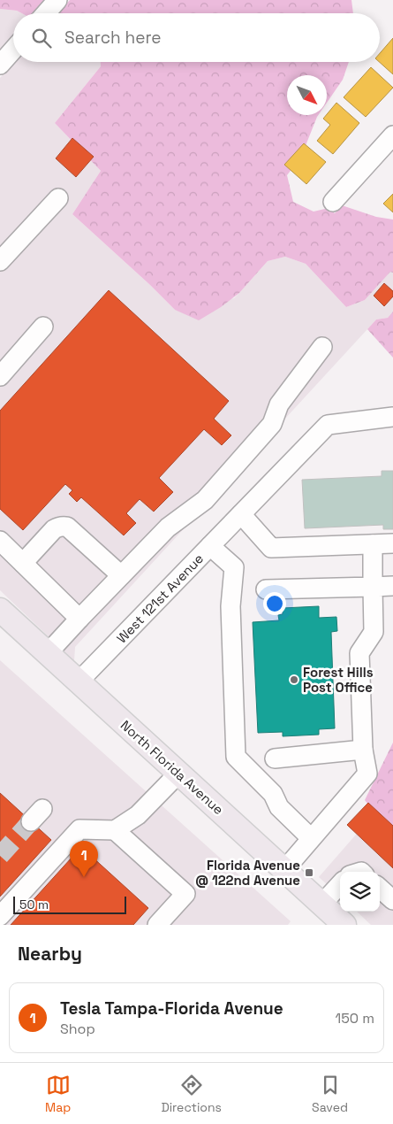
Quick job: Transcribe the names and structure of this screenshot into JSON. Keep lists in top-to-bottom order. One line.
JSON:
{"streets":{"main road":["North Florida Avenue"],"street":["West 121st Avenue"]},"crossings":[["West 121st Avenue","North Florida Avenue"]],"places":{"other":["Forest Hills Post Office"],"transit":["Florida Avenue @ 122nd Avenue"]},"scale_bar":"50 m","north":"bottom right","page":{"search":"Search here","pins":"1","scale":"50 m","heading":"Nearby","list":[{"mark":"1","name":"Tesla Tampa-Florida Avenue","note":"Shop","value":"150 m"}],"nav":["Map","Directions","Saved"]}}
